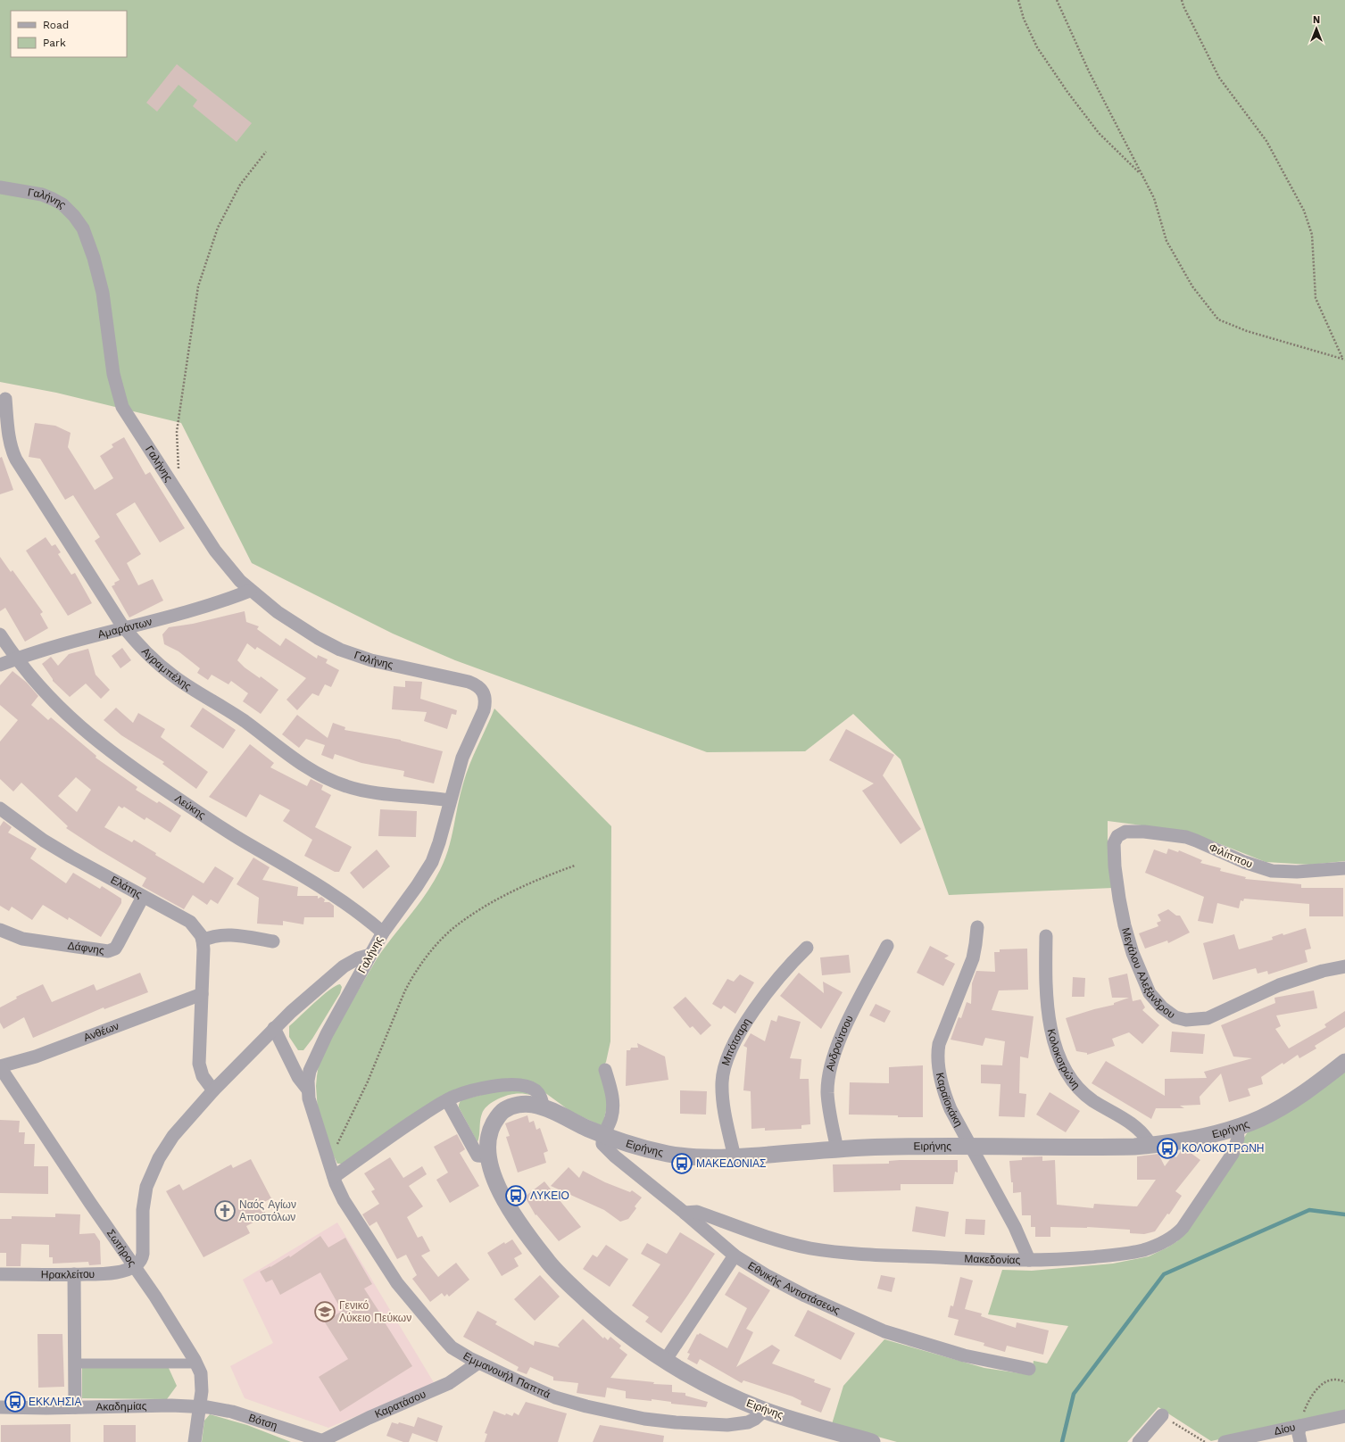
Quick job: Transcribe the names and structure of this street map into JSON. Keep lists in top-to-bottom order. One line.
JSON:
{"streets":{"street":["Γαλήνης","Αμαράντων","Αγραμπέλης","Λεύκης","Φιλίππου","Ελάτης","Δάφνης","Μεγάλου Αλεξάνδρου","Ανθέων","Μπότσαρη","Ανδρούτσου","Κολοκοτρώνη","Καραϊσκάκη","Ειρήνης","Σωτήρος","Μακεδονίας","Ηρακλείτου","Εθνικής Αντιστάσεως","Εμμανουήλ Παππά","Καρατάσου","Ακαδημίας","Βότση","Δίου"]},"crossings":[["Γαλήνης","Αμαράντων"],["Γαλήνης","Αγραμπέλης"],["Γαλήνης","Λεύκης"],["Γαλήνης","Εμμανουήλ Παππά"],["Αμαράντων","Αγραμπέλης"],["Αμαράντων","Λεύκης"],["Φιλίππου","Μεγάλου Αλεξάνδρου"],["Ελάτης","Δάφνης"],["Ανθέων","Σωτήρος"],["Μπότσαρη","Ειρήνης"],["Ανδρούτσου","Ειρήνης"],["Κολοκοτρώνη","Ειρήνης"],["Καραϊσκάκη","Ειρήνης"],["Καραϊσκάκη","Μακεδονίας"],["Ειρήνης","Μακεδονίας"],["Ειρήνης","Εθνικής Αντιστάσεως"],["Ειρήνης","Εμμανουήλ Παππά"],["Σωτήρος","Ηρακλείτου"],["Σωτήρος","Ακαδημίας"],["Σωτήρος","Βότση"],["Μακεδονίας","Εθνικής Αντιστάσεως"],["Εμμανουήλ Παππά","Καρατάσου"],["Καρατάσου","Βότση"],["Ακαδημίας","Βότση"]],"places":{"bus stop":["ΚΟΛΟΚΟΤΡΩΝΗ","ΜΑΚΕΔΟΝΙΑΣ","ΛΥΚΕΙΟ","ΕΚΚΛΗΣΙΑ"],"church":["Ναός Αγίων Αποστόλων"],"school or university":["Γενικό Λύκειο Πεύκων"]},"legend":["Road","Park"],"north":"top"}
